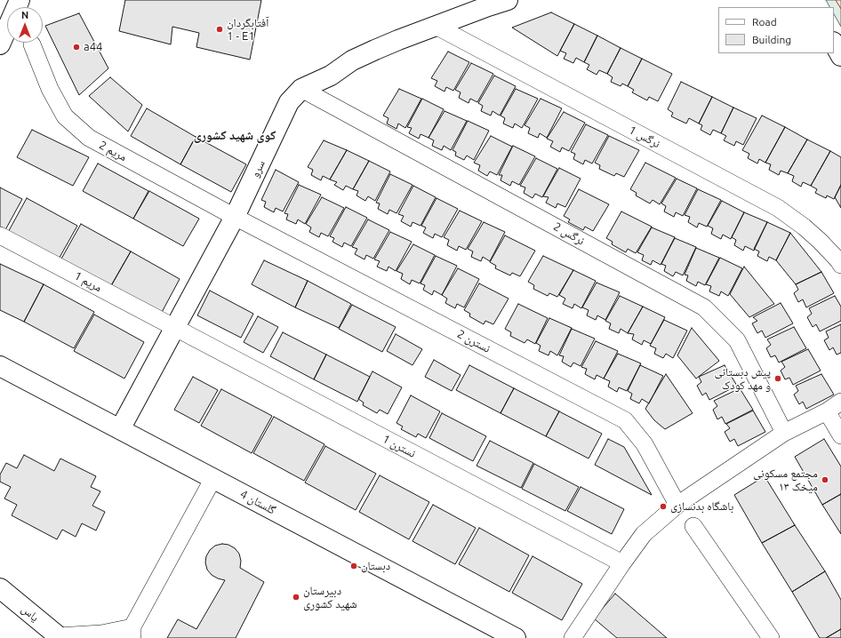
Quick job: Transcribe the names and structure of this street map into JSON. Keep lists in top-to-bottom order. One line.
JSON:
{"streets":{"street":["نرگس 1","مریم 2","سرو","نرگس 2","مریم 1","نسترن 2","نسترن 1","گلستان 4","یاس"]},"crossings":[["نرگس 1","سرو"],["مریم 2","سرو"],["مریم 2","نسترن 2"],["سرو","نرگس 2"],["سرو","مریم 1"],["سرو","نسترن 2"],["سرو","نسترن 1"],["سرو","گلستان 4"],["مریم 1","نسترن 1"]],"districts":["کوی شهید کشوری"],"places":["آفتابگردان 1 - E1","a44","پیش دبستانی و مهد کودک","مجتمع مسکونی میخک ۱۳","باشگاه بدنسازی","دبستان","دبیرستان شهید کشوری"],"legend":["Road","Building"],"north":"top"}
